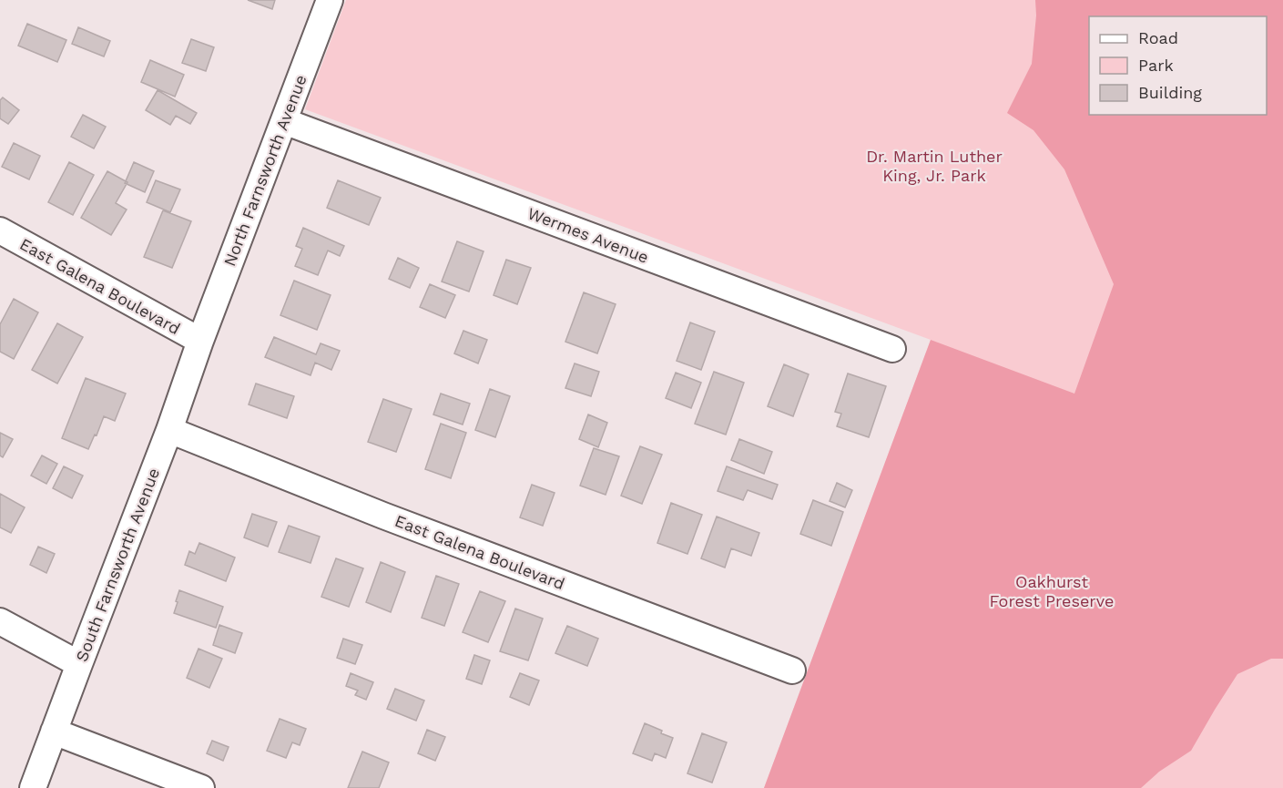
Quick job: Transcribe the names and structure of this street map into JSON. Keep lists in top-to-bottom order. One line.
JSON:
{"streets":{"street":["North Farnsworth Avenue","Wermes Avenue","East Galena Boulevard","South Farnsworth Avenue"]},"crossings":[["North Farnsworth Avenue","Wermes Avenue"],["North Farnsworth Avenue","East Galena Boulevard"],["North Farnsworth Avenue","South Farnsworth Avenue"],["East Galena Boulevard","South Farnsworth Avenue"]],"parks":["Dr. Martin Luther King, Jr. Park","Oakhurst Forest Preserve"],"legend":["Road","Park","Building"]}
